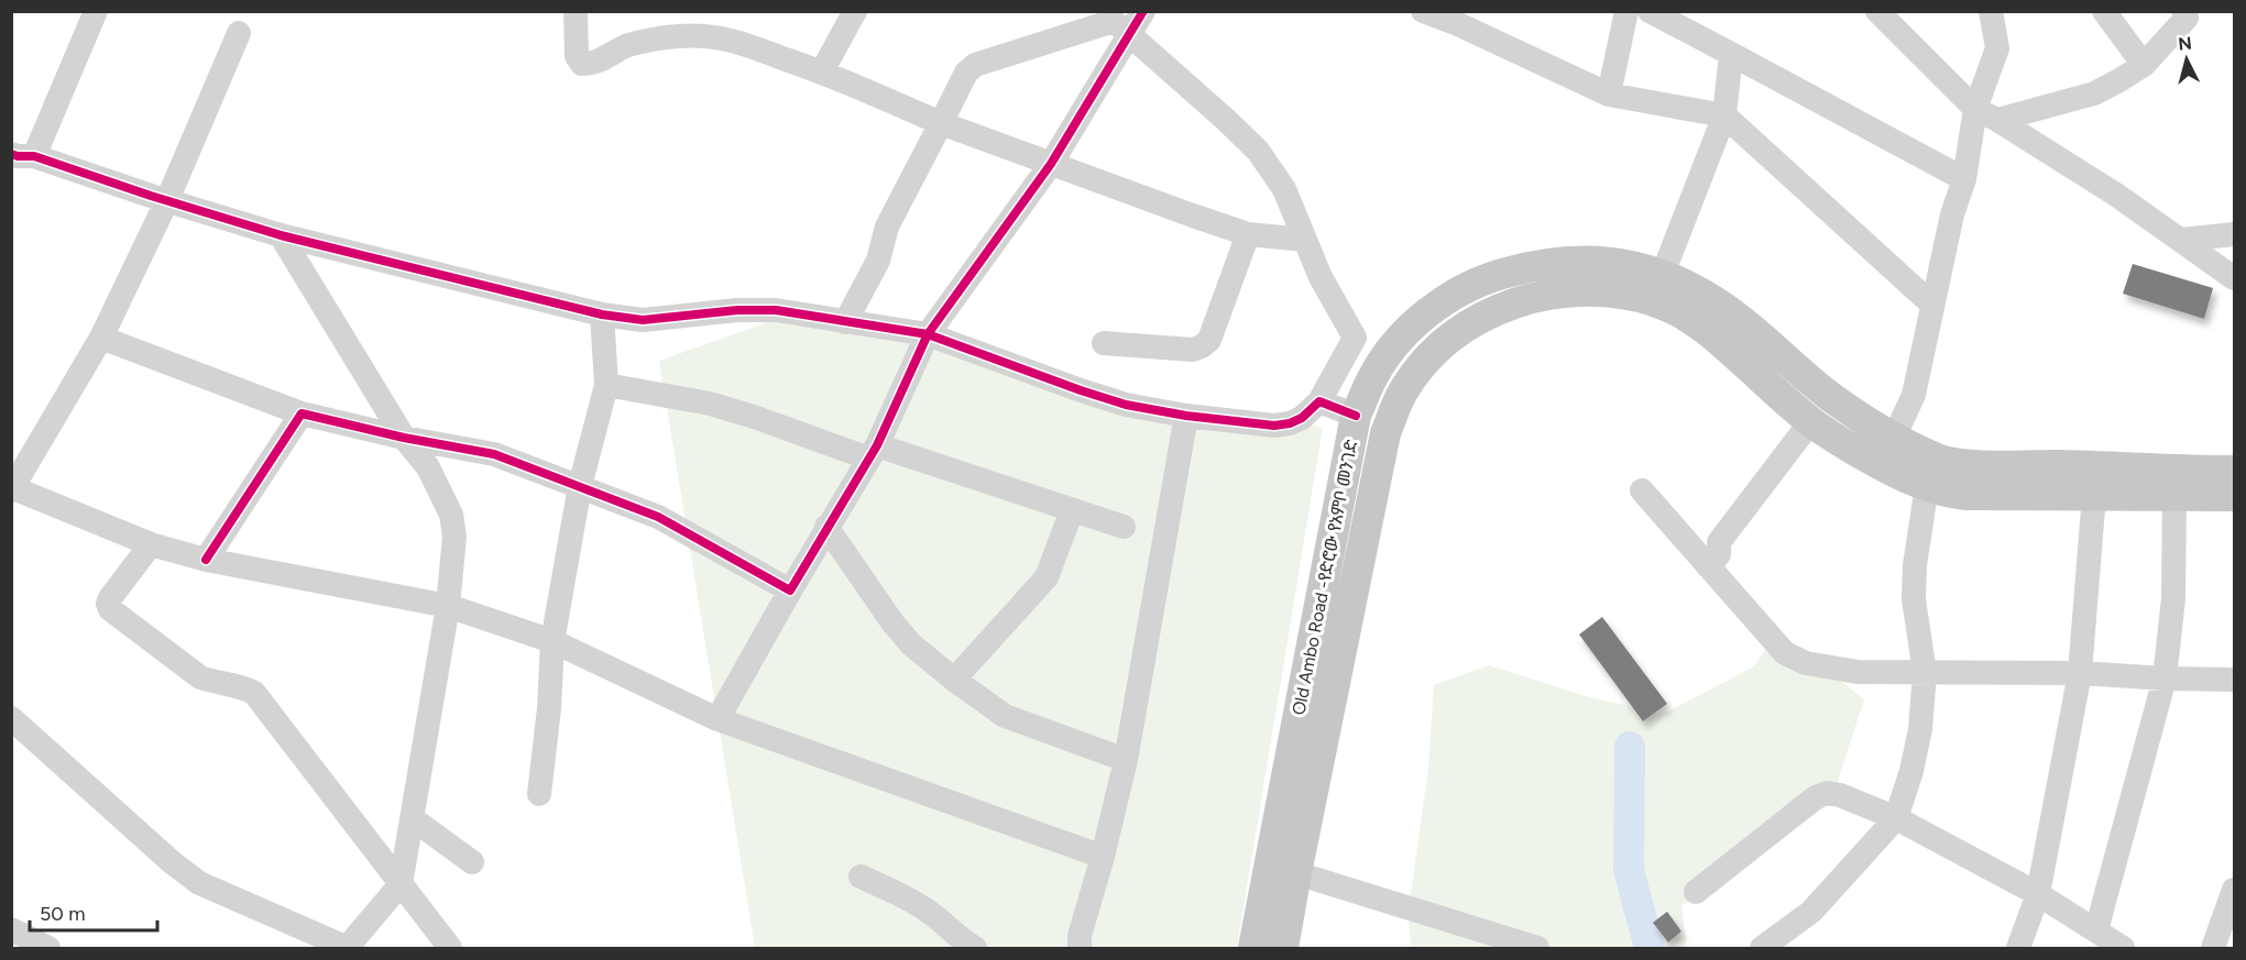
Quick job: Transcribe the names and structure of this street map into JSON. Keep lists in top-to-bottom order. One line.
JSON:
{"streets":{"main road":["Old Ambo Road -የድሮው የአምቦ መንገድ"]},"scale_bar":"50 m","north":"top"}
